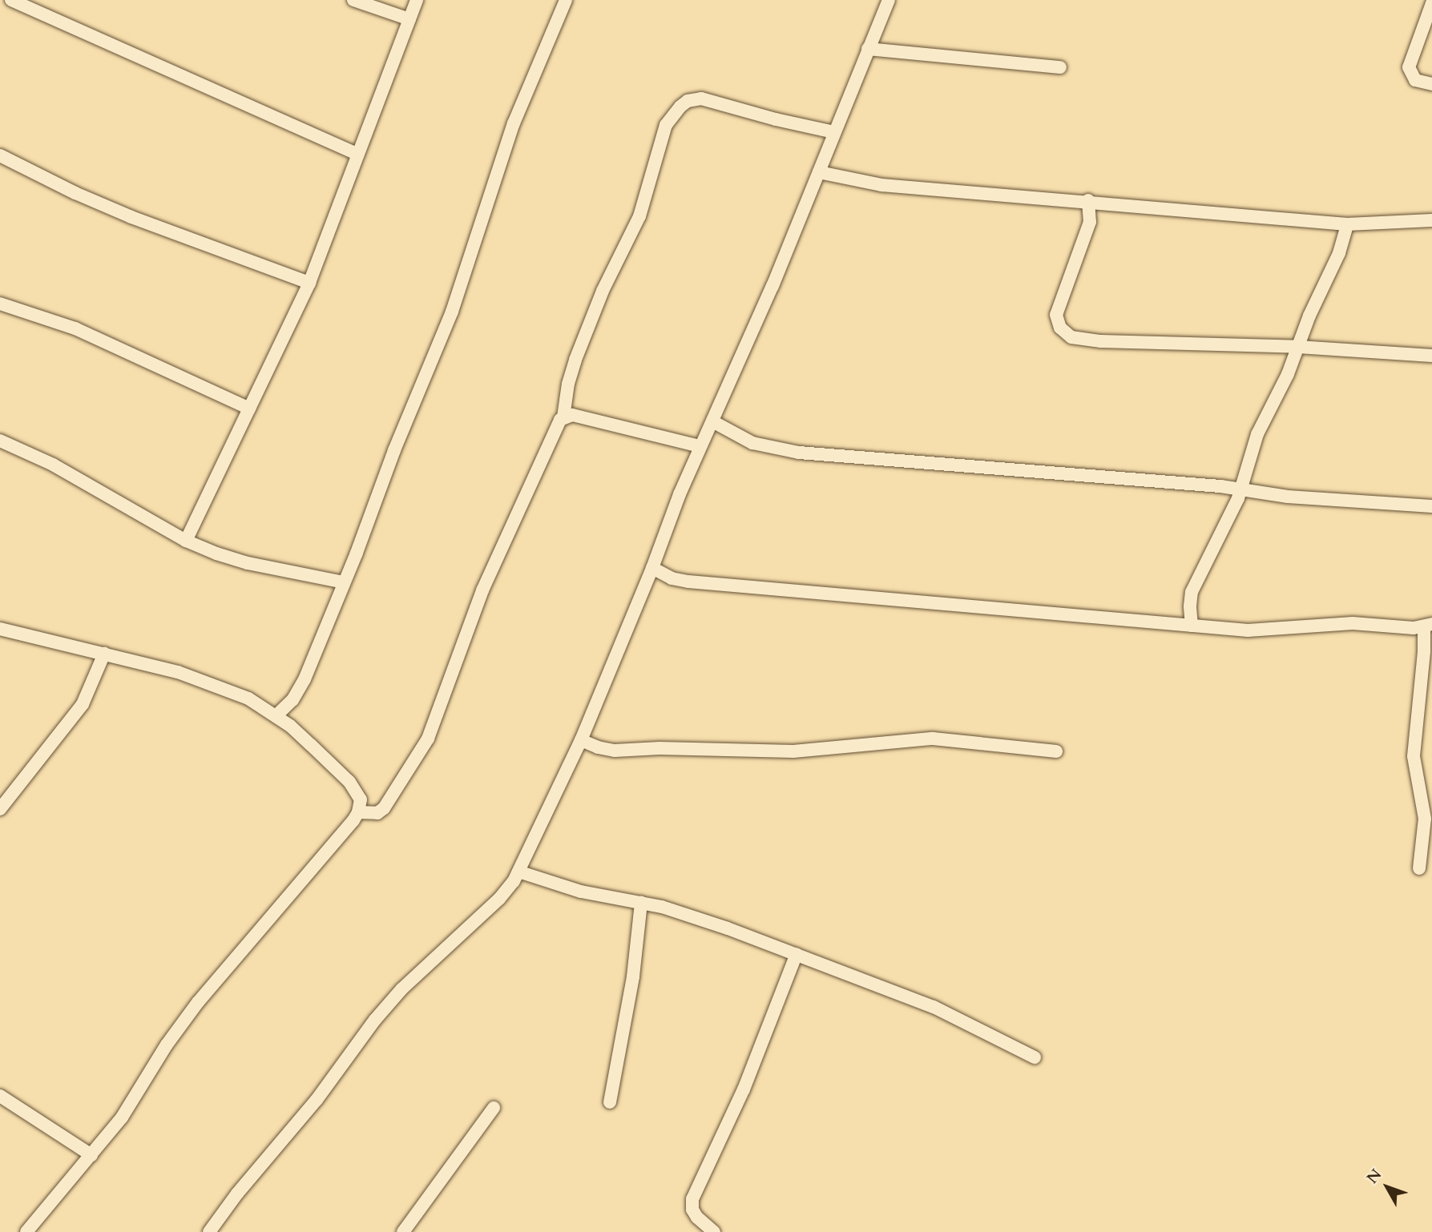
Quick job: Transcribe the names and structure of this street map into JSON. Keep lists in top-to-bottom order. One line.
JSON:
{"north":"top left"}
